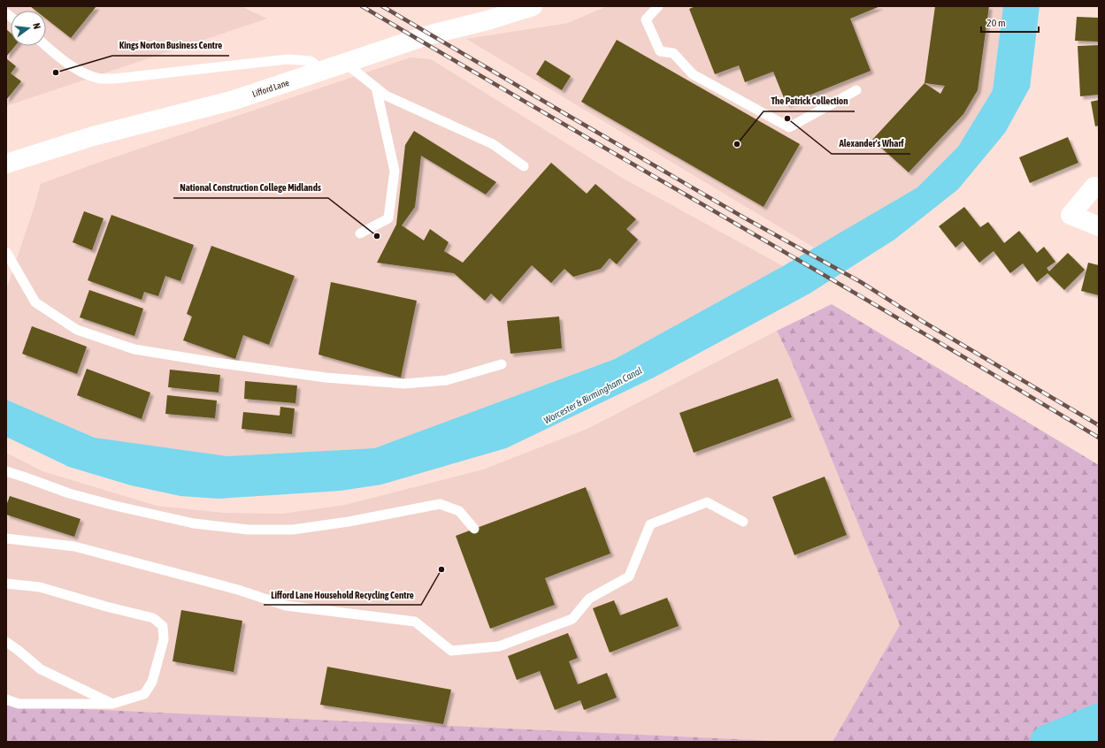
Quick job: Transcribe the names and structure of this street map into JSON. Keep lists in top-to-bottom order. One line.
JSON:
{"streets":{"street":["Lifford Lane"]},"water":["Worcester & Birmingham Canal"],"places":["Kings Norton Business Centre","Alexander's Wharf","The Patrick Collection","National Construction College Midlands","Lifford Lane Household Recycling Centre"],"scale_bar":"20 m","north":"right"}
